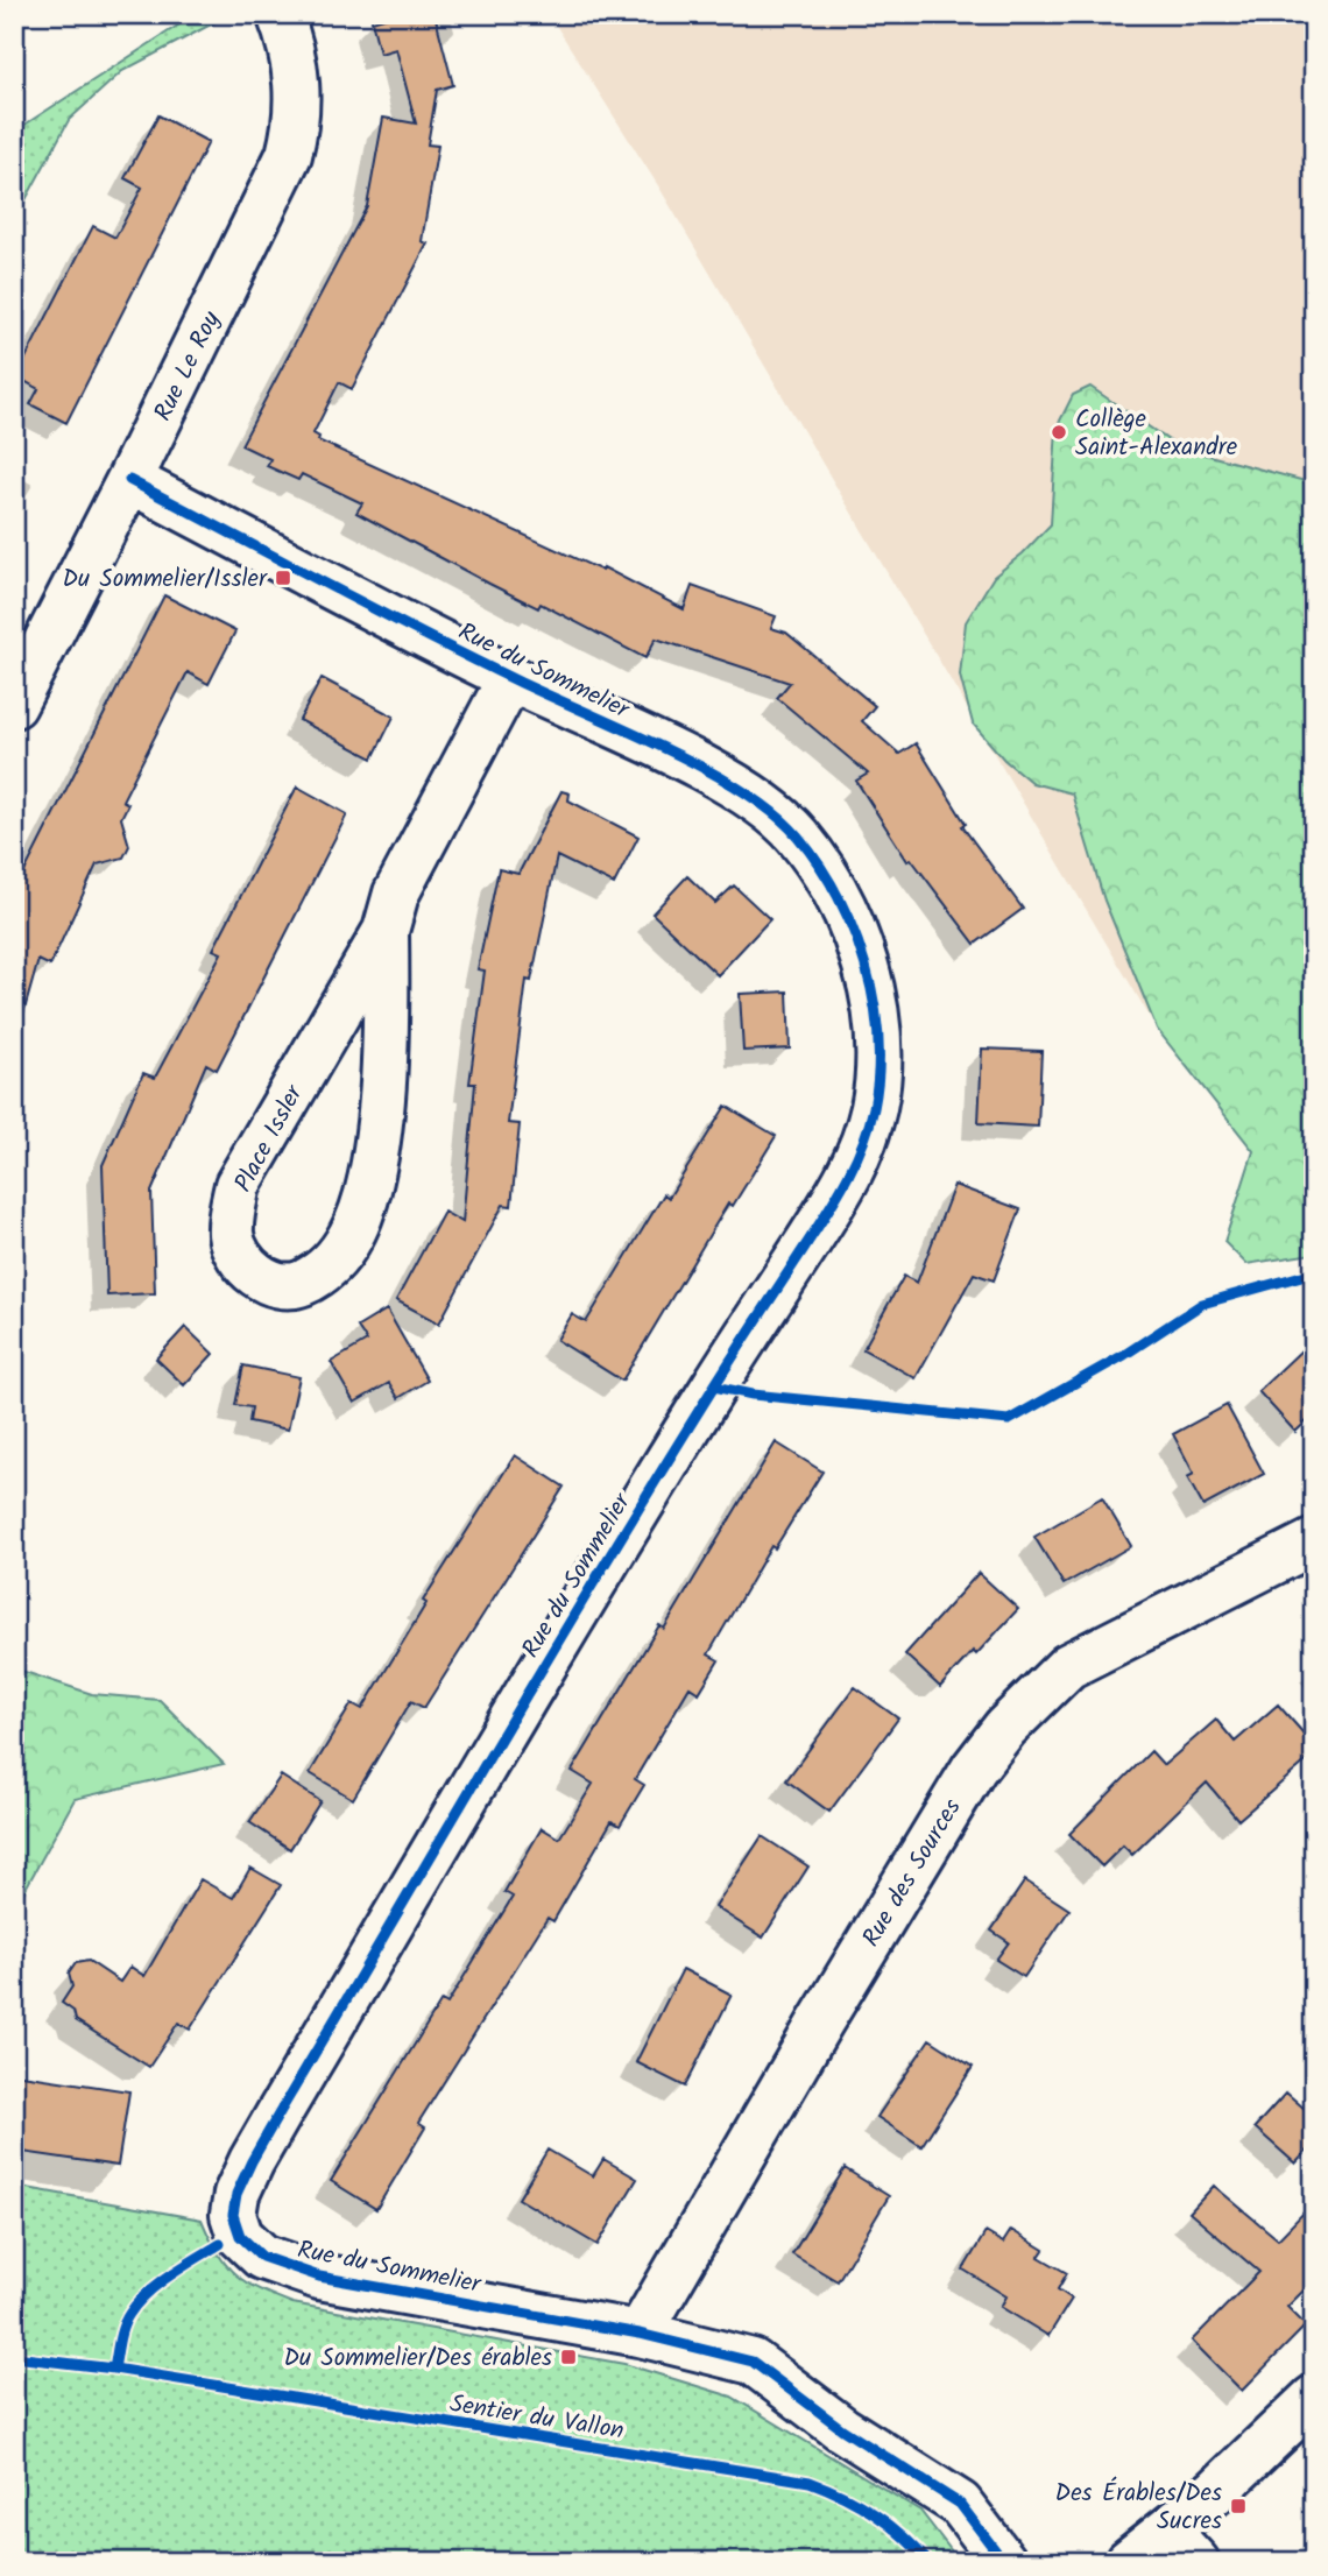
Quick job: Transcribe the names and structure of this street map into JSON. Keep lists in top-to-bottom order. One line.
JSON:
{"streets":{"street":["Rue Le Roy","Rue du Sommelier","Place Issler","Rue des Sources"],"cycle path":["Sentier du Vallon"]},"crossings":[["Rue Le Roy","Rue du Sommelier"],["Rue du Sommelier","Place Issler"],["Rue du Sommelier","Rue des Sources"]],"places":{"other":["Collège Saint-Alexandre"],"transit":["Du Sommelier/Issler","Du Sommelier/Des érables","Des Érables/Des Sucres"]}}
